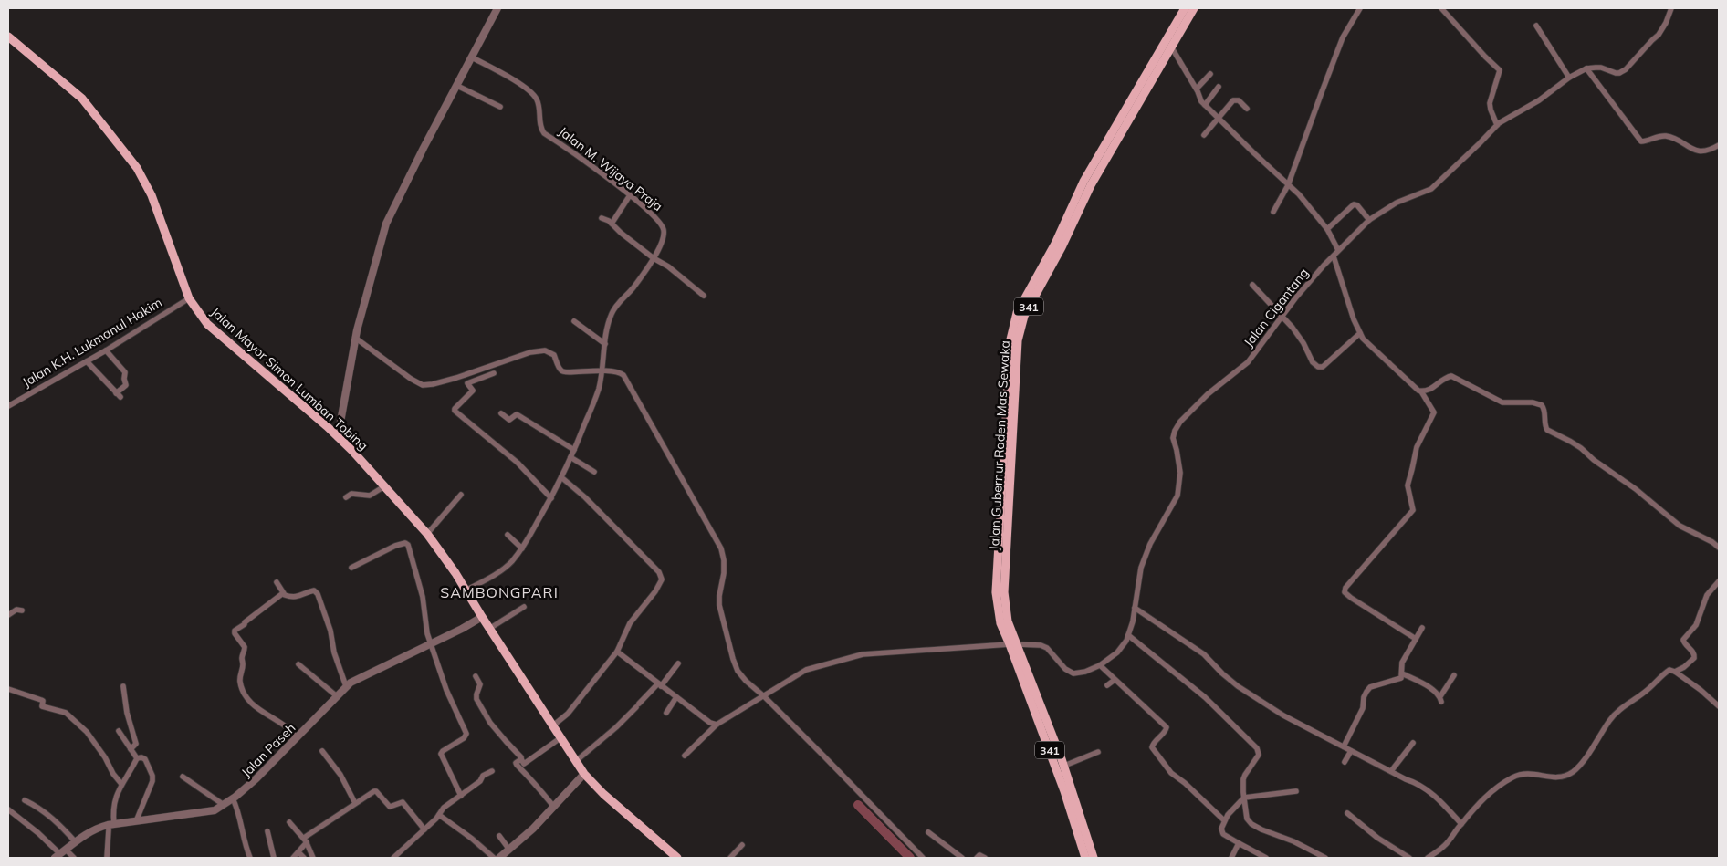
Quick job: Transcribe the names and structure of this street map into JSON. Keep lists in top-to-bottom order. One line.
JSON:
{"streets":{"main road":["341","Jalan Mayor Simon Lumban Tobing","Jalan Gubernur Raden Mas Sewaka"],"street":["Jalan M. Wijaya Praja","Jalan Cigantang","Jalan K.H. Lukmanul Hakim","Jalan Paseh"]},"crossings":[["Jalan M. Wijaya Praja","Jalan Mayor Simon Lumban Tobing"],["341","Jalan Cigantang"],["341","Jalan Gubernur Raden Mas Sewaka"],["Jalan Cigantang","Jalan Gubernur Raden Mas Sewaka"],["Jalan K.H. Lukmanul Hakim","Jalan Mayor Simon Lumban Tobing"],["Jalan Mayor Simon Lumban Tobing","Jalan Paseh"]],"districts":["SAMBONGPARI"]}
